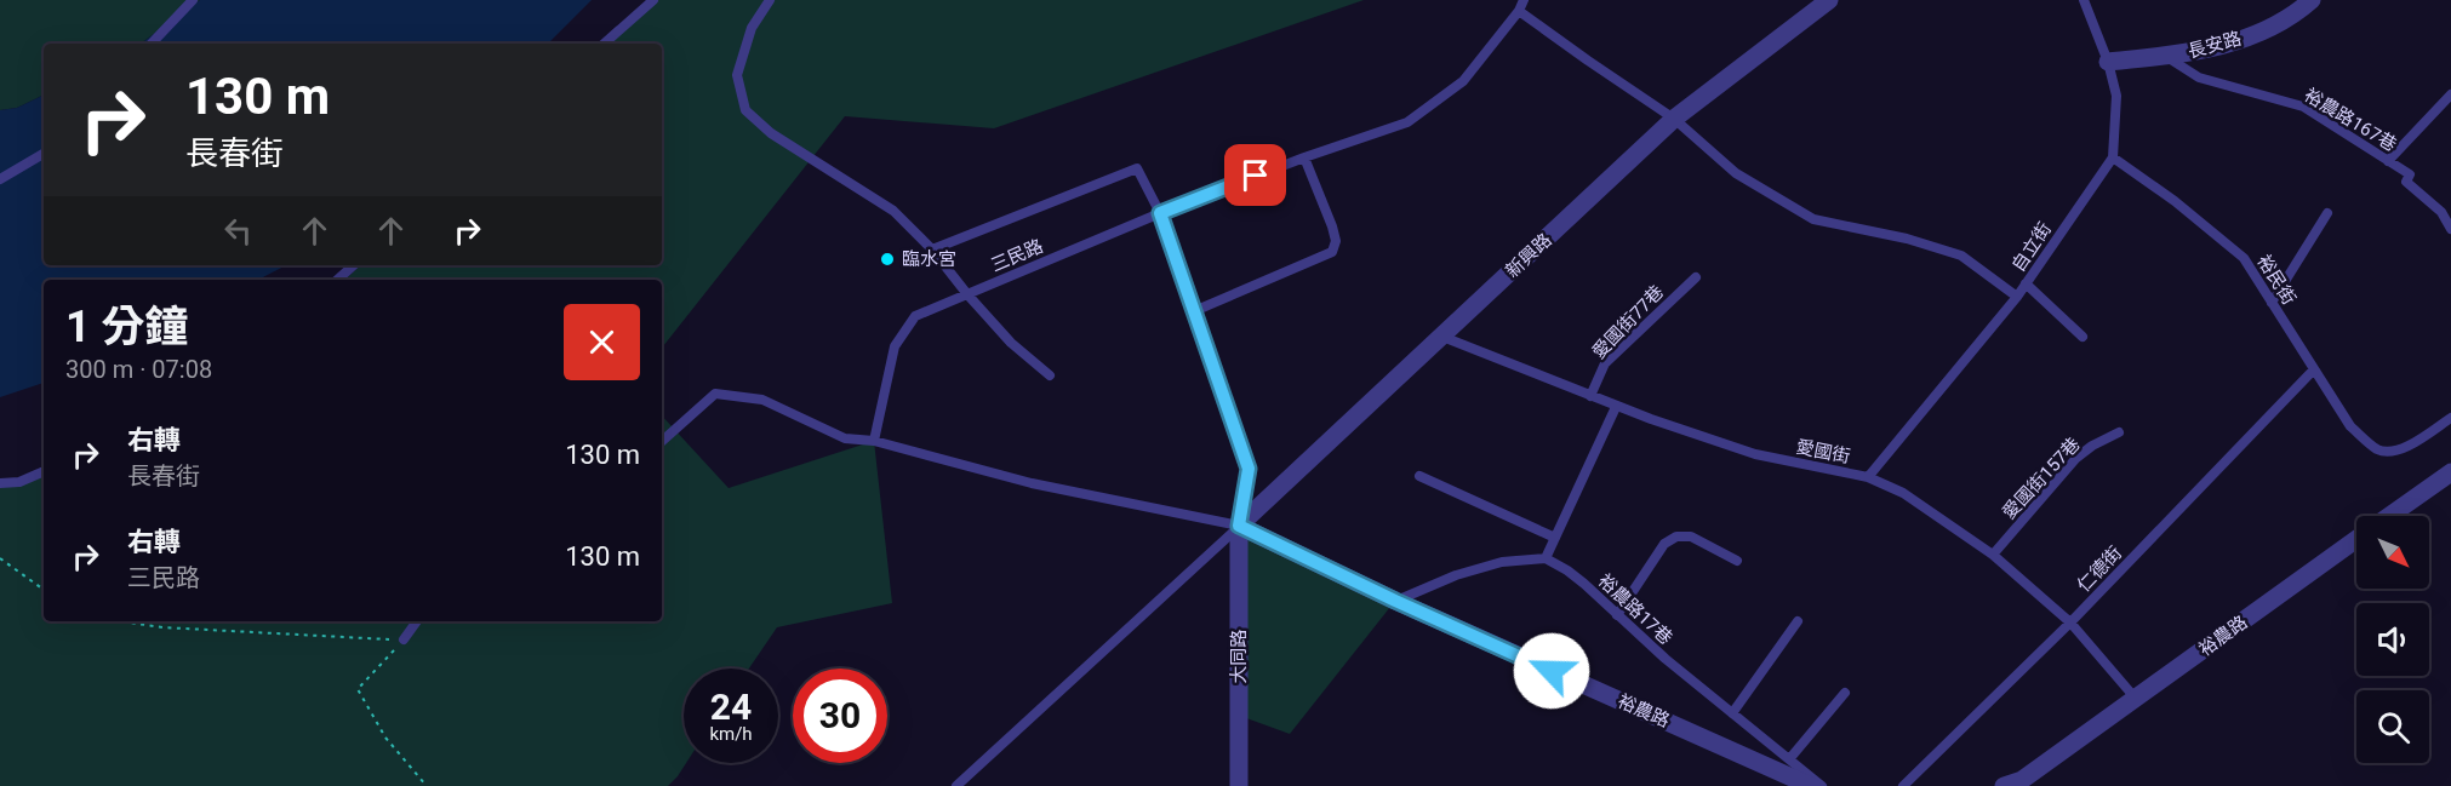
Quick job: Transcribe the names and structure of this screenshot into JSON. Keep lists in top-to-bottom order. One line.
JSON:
{"streets":{"street":["長安路","新興路","裕農路","大同路"],"lane":["裕農路167巷","自立街","三民路","裕民街","愛國街77巷","愛國街","愛國街157巷","仁德街","裕農路17巷"]},"crossings":[["長安路","裕農路167巷"],["自立街","裕民街"],["自立街","愛國街"],["新興路","愛國街"],["新興路","裕農路"],["新興路","大同路"],["裕民街","仁德街"],["愛國街77巷","愛國街"],["愛國街","愛國街157巷"],["愛國街","仁德街"],["愛國街","裕農路"],["裕農路","大同路"]],"places":["臨水宮"],"north":"bottom right","page":{"turn":["130 m","長春街"],"heading":["1 分鐘","300 m · 07:08"],"list":[{"name":"右轉","note":"長春街","value":"130 m"},{"name":"右轉","note":"三民路","value":"130 m"}],"speed":"24 km/h","limit":"30"}}
